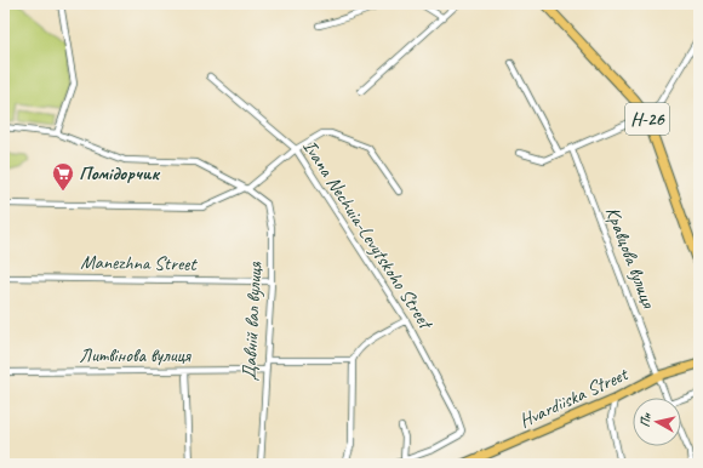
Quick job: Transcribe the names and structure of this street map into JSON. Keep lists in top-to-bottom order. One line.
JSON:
{"streets":{"main road":["Н-26","Hvardiiska Street"],"street":["Ivana Nechuia-Levytskoho Street","Кравцова вулиця","Manezhna Street","Давній вал вулиця","Литвінова вулиця"]},"crossings":[["Кравцова вулиця","Hvardiiska Street"],["Manezhna Street","Давній вал вулиця"],["Давній вал вулиця","Литвінова вулиця"]],"places":{"supermarket":["Помідорчик"]},"north":"left"}
